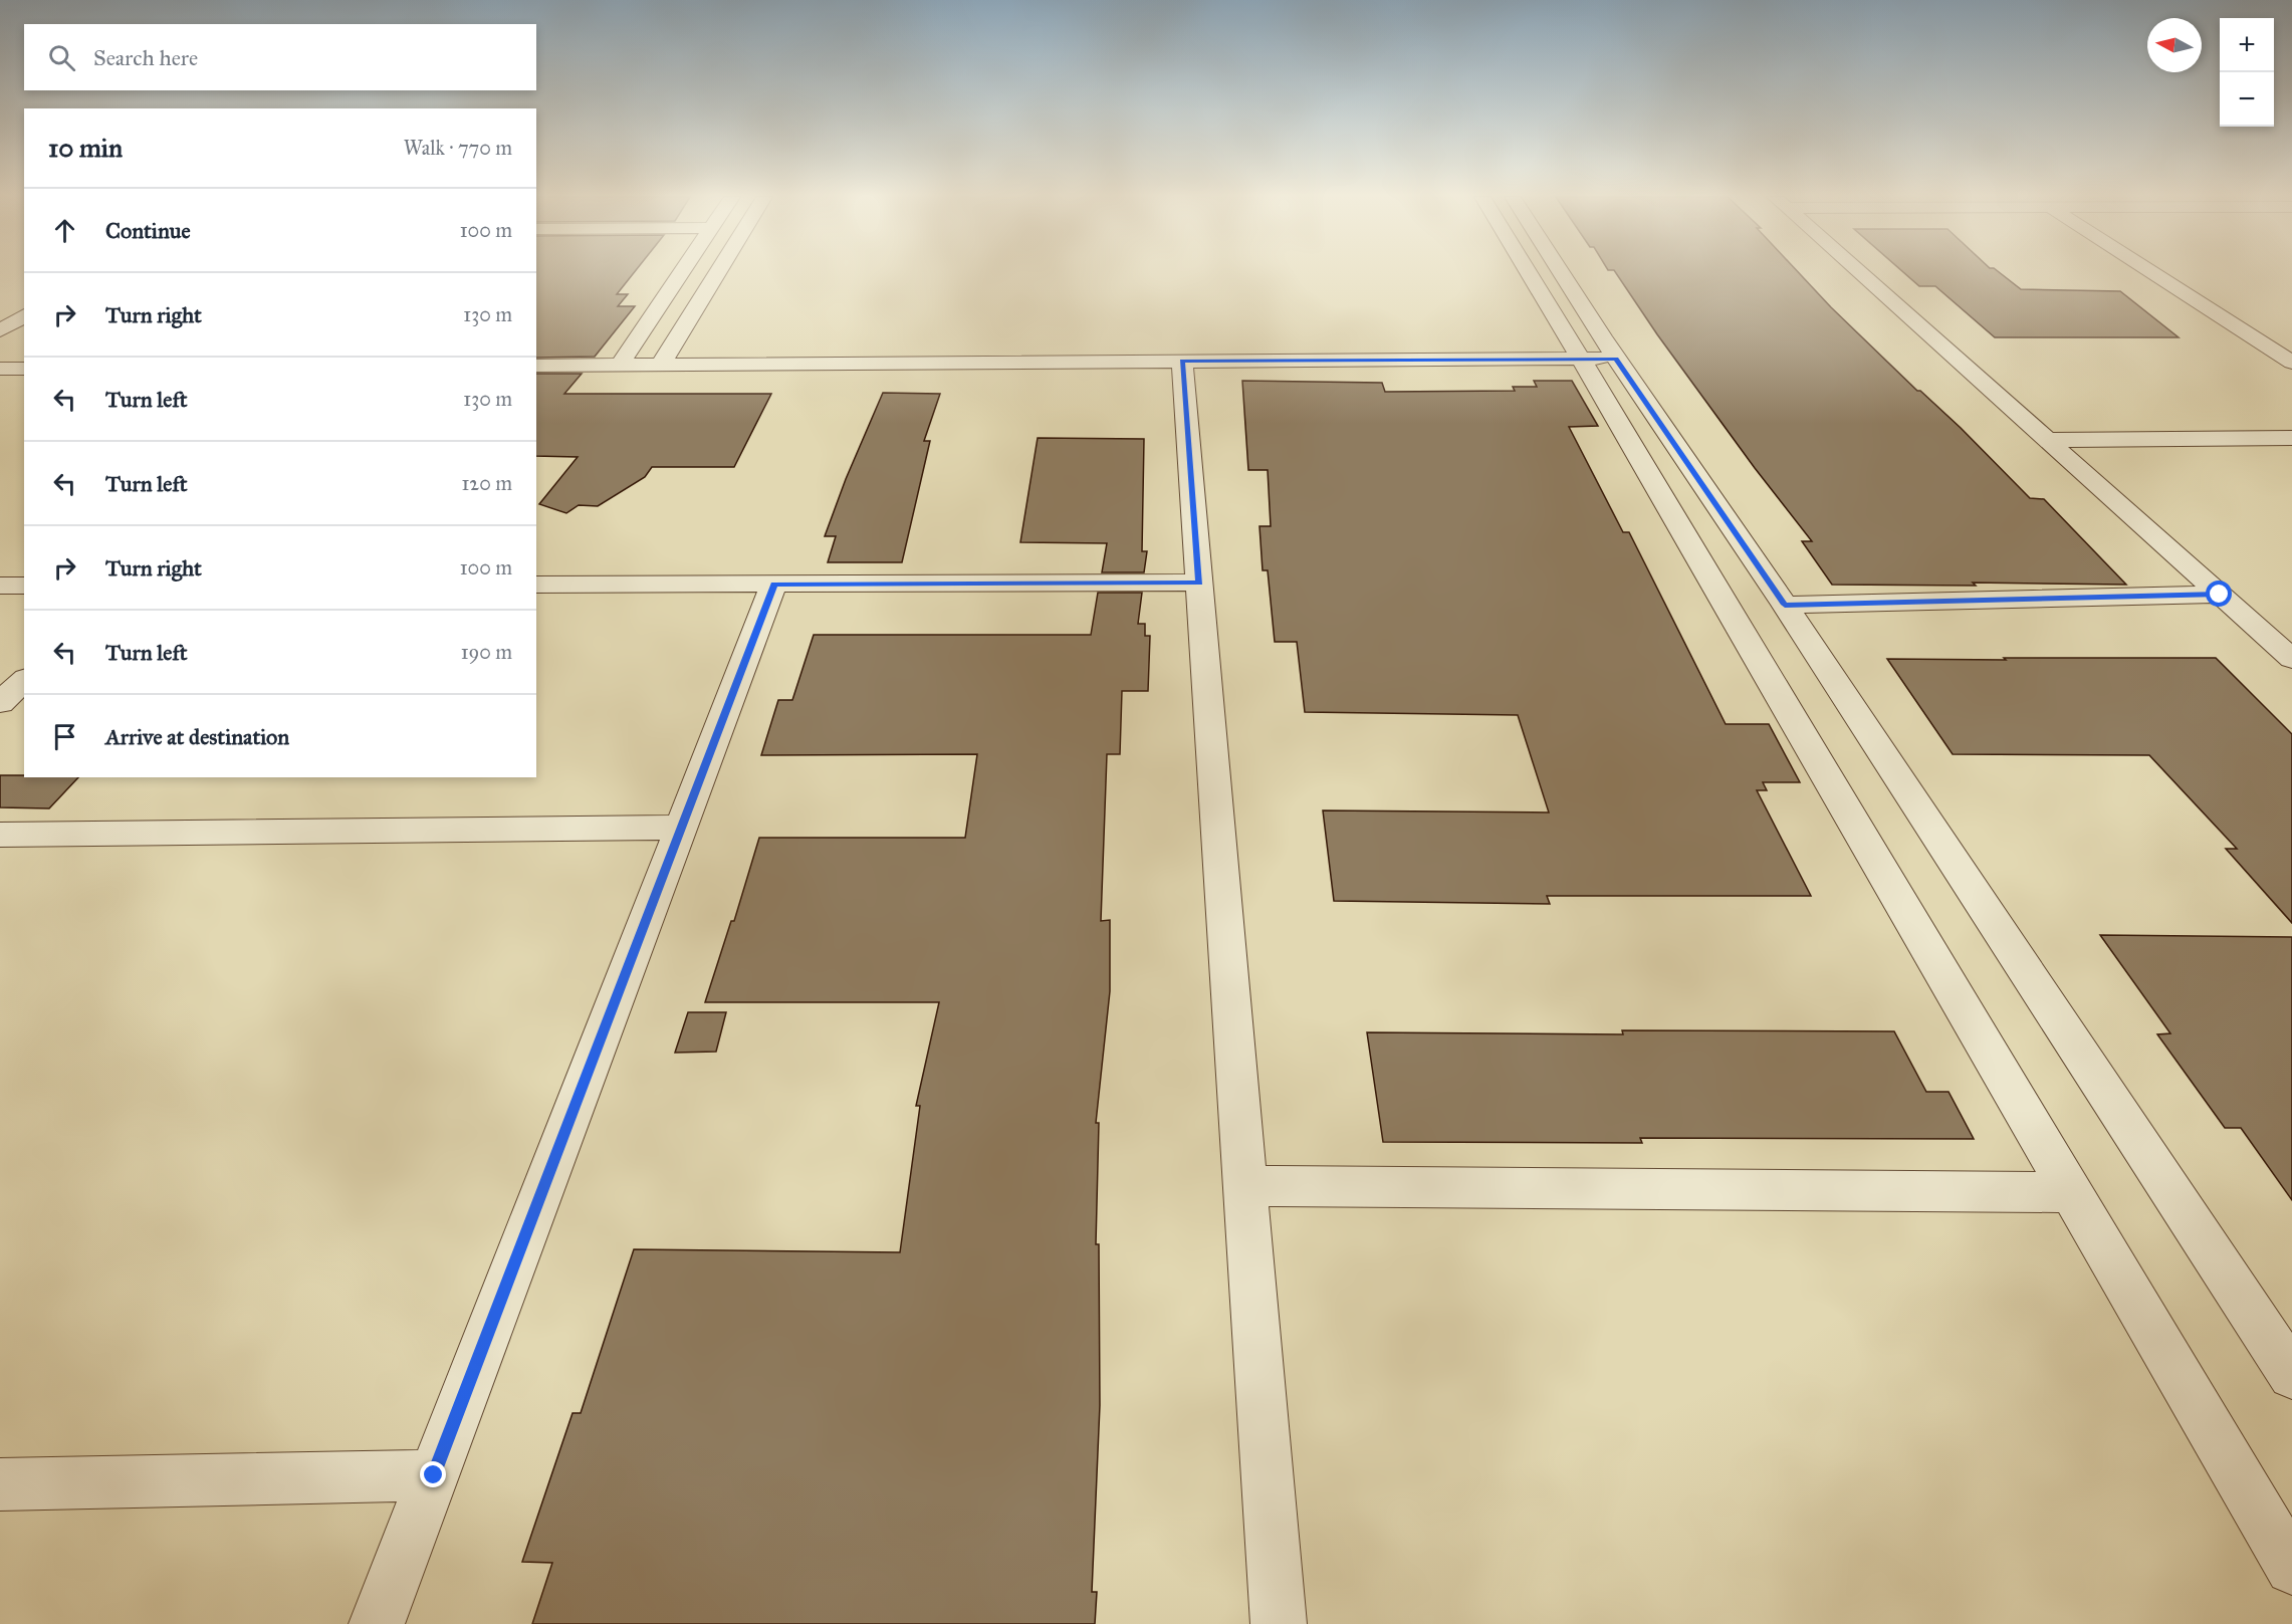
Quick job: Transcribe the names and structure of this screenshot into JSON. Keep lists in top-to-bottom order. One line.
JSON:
{"north":"left","page":{"map_buttons":["+","−"],"search":"Search here","heading":["10 min","Walk · 770 m"],"list":[["Continue","100 m"],["Turn right","130 m"],["Turn left","130 m"],["Turn left","120 m"],["Turn right","100 m"],["Turn left","190 m"],"Arrive at destination"]}}
